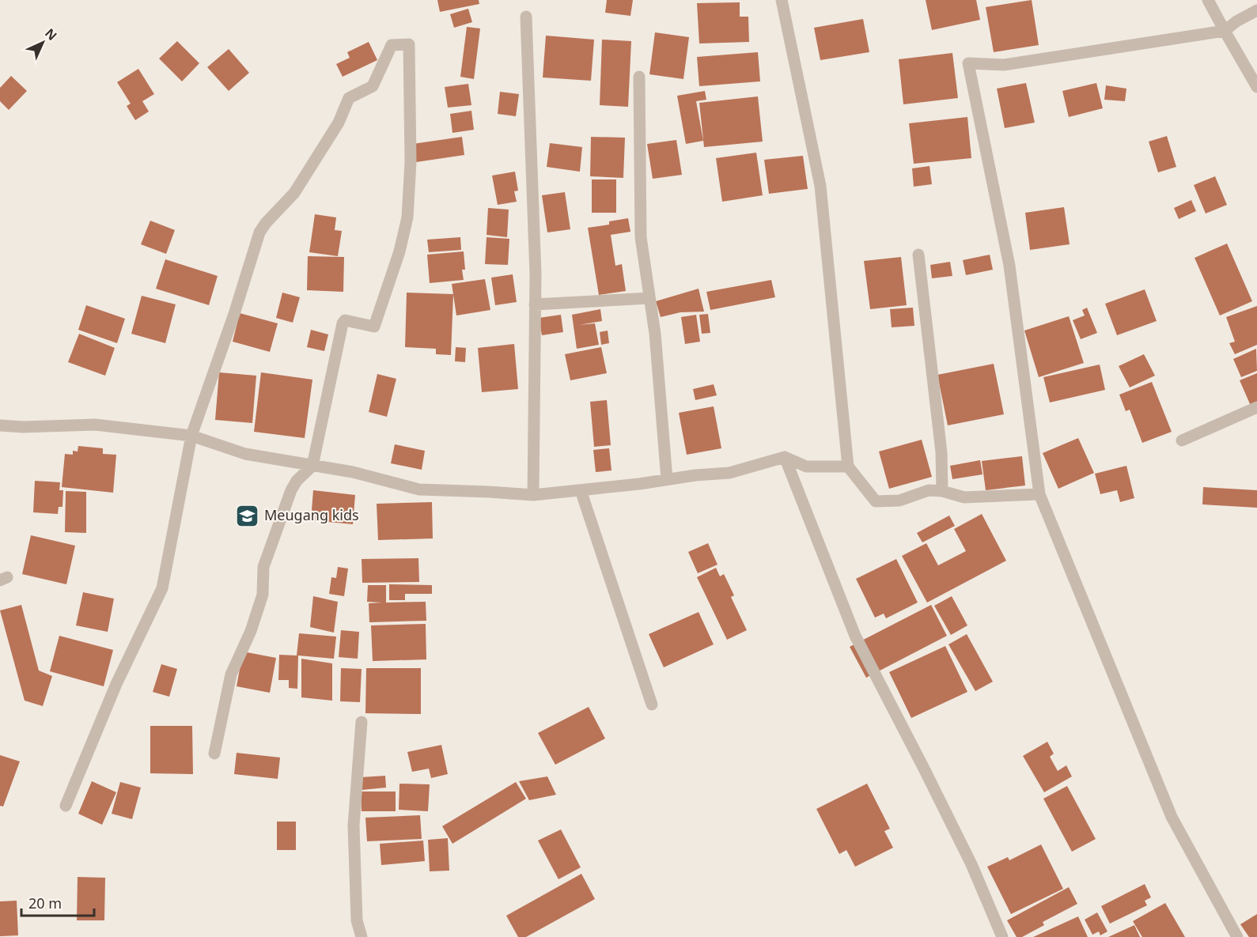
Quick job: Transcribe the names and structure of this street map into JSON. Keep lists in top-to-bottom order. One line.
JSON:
{"places":{"school or university":["Meugang kids"]},"scale_bar":"20 m","north":"top right"}
